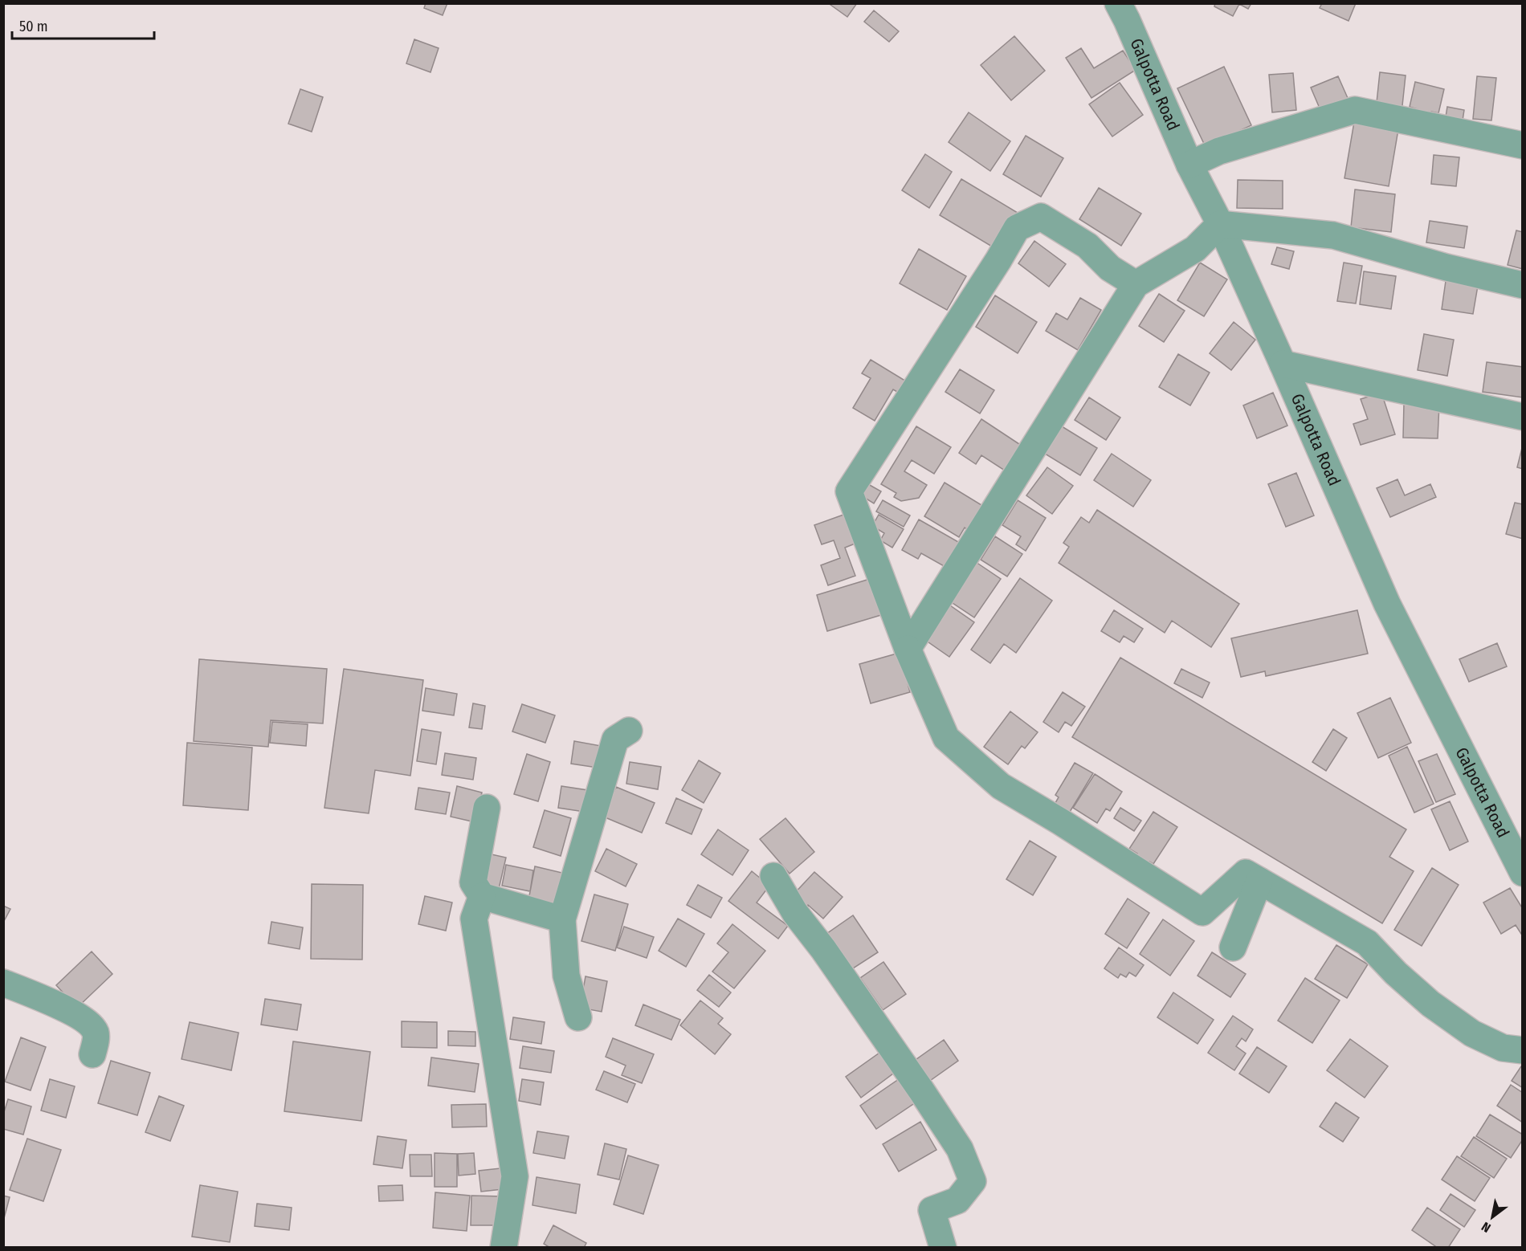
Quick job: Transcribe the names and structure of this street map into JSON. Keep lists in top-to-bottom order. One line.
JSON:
{"streets":{"street":["Galpotta Road"]},"scale_bar":"50 m","north":"bottom left"}
